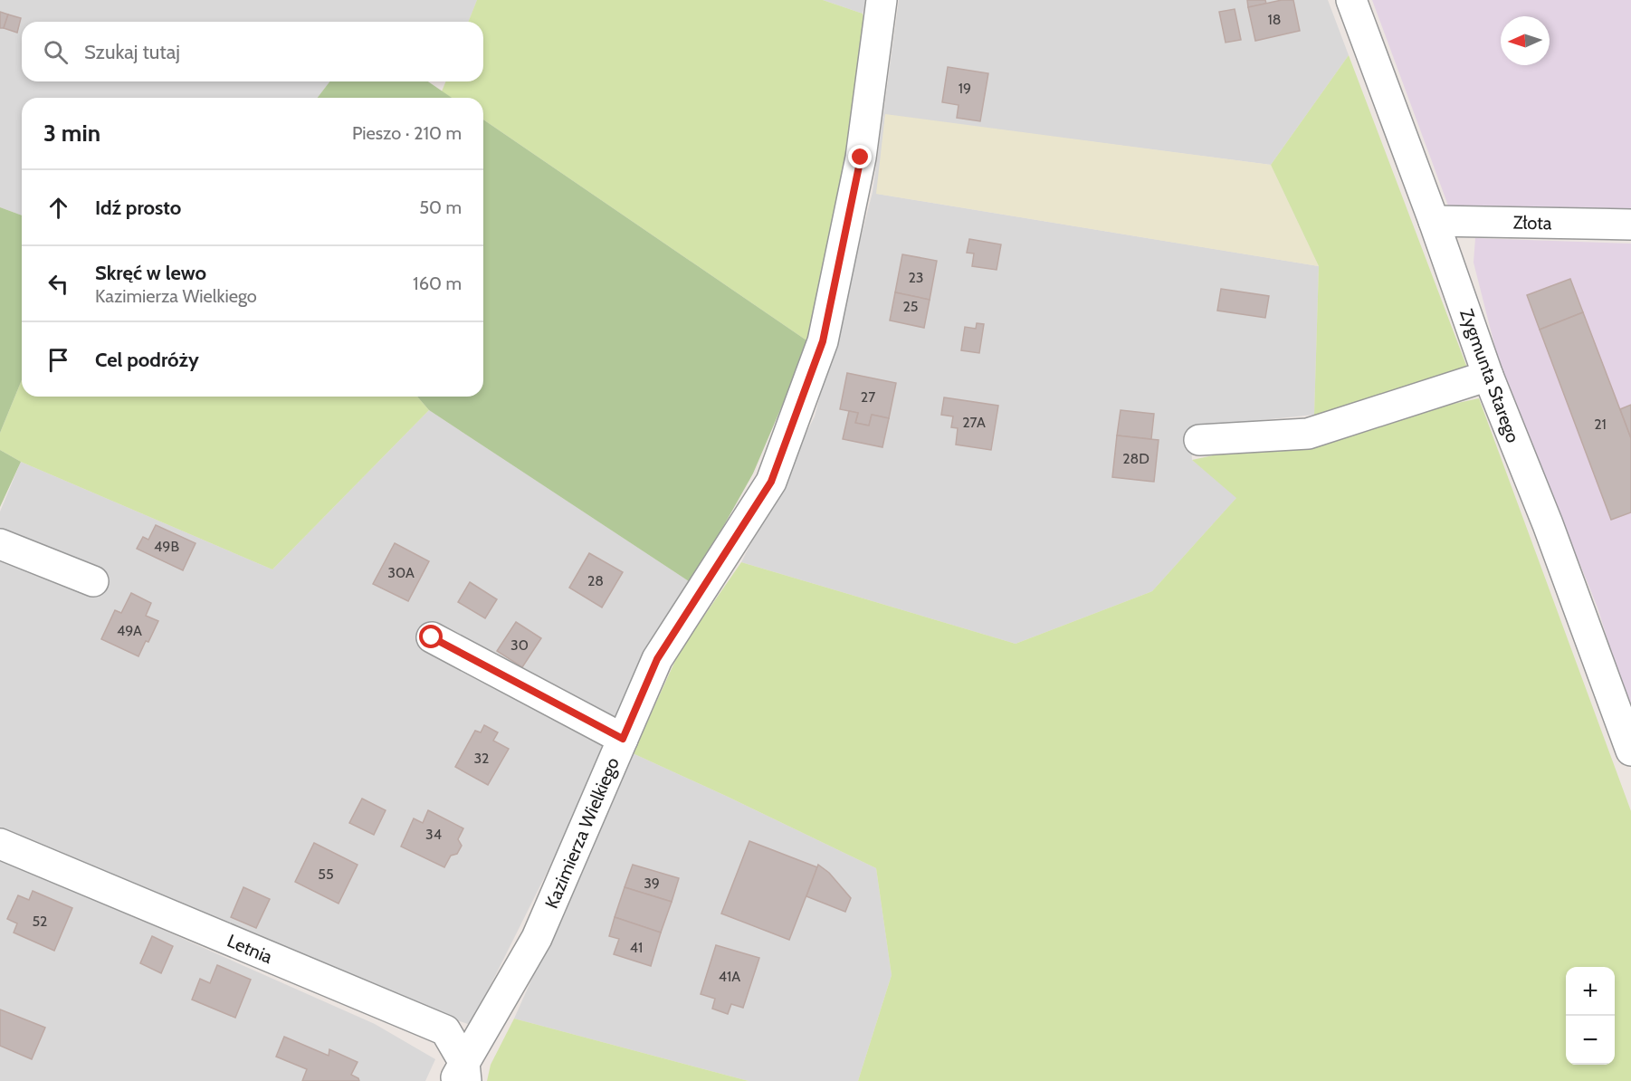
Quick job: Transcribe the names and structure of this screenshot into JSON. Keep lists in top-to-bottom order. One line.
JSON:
{"streets":{"street":["Złota","Zygmunta Starego","Kazimierza Wielkiego","Letnia"]},"crossings":[["Złota","Zygmunta Starego"],["Kazimierza Wielkiego","Letnia"]],"house_numbers":["18","19","23","25","27","27A","21","28D","49B","30A","28","49A","30","32","34","55","39","52","41","41A"],"north":"left","page":{"search":"Szukaj tutaj","heading":["3 min","Pieszo · 210 m"],"list":[["Idź prosto","50 m"],["Skręć w lewo","Kazimierza Wielkiego","160 m"],"Cel podróży"],"map_buttons":["+","−"]}}
